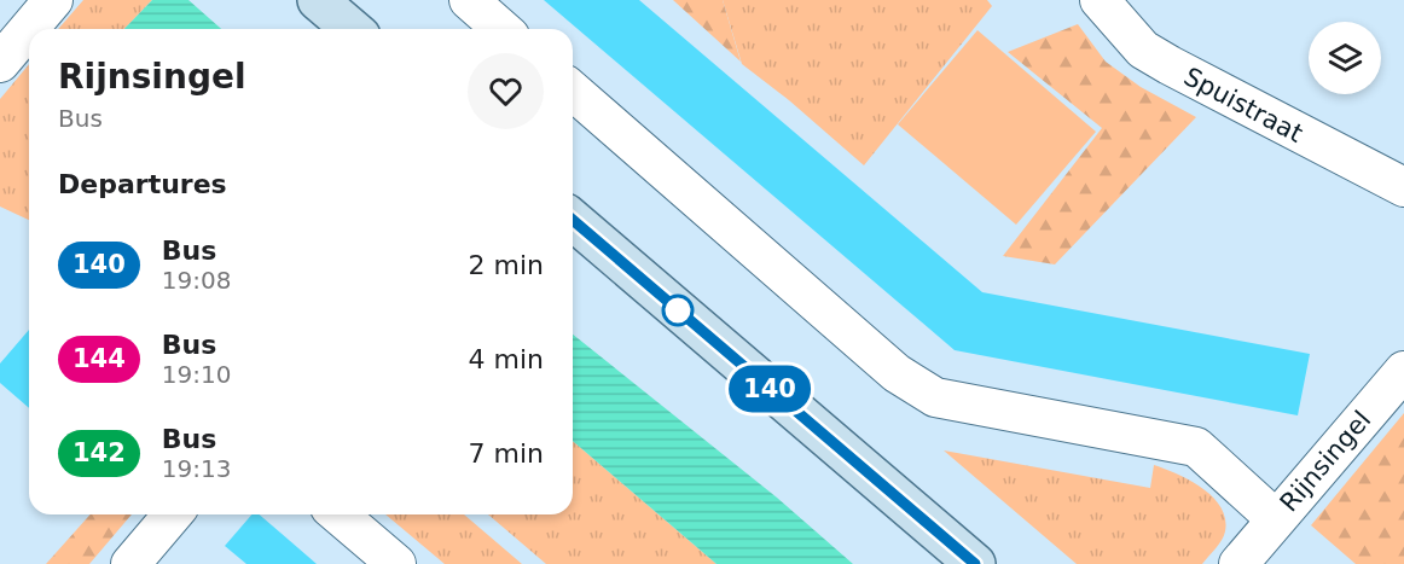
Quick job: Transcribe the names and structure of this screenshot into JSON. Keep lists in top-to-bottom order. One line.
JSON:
{"streets":{"street":["Spuistraat","Rijnsingel"]},"lines":["bus line 140"],"page":{"on_map":"140","heading":[["Rijnsingel","Bus"],"Departures"],"list":[{"mark":"140","name":"Bus","note":"19:08","value":"2 min"},{"mark":"144","name":"Bus","note":"19:10","value":"4 min"},{"mark":"142","name":"Bus","note":"19:13","value":"7 min"}]}}
